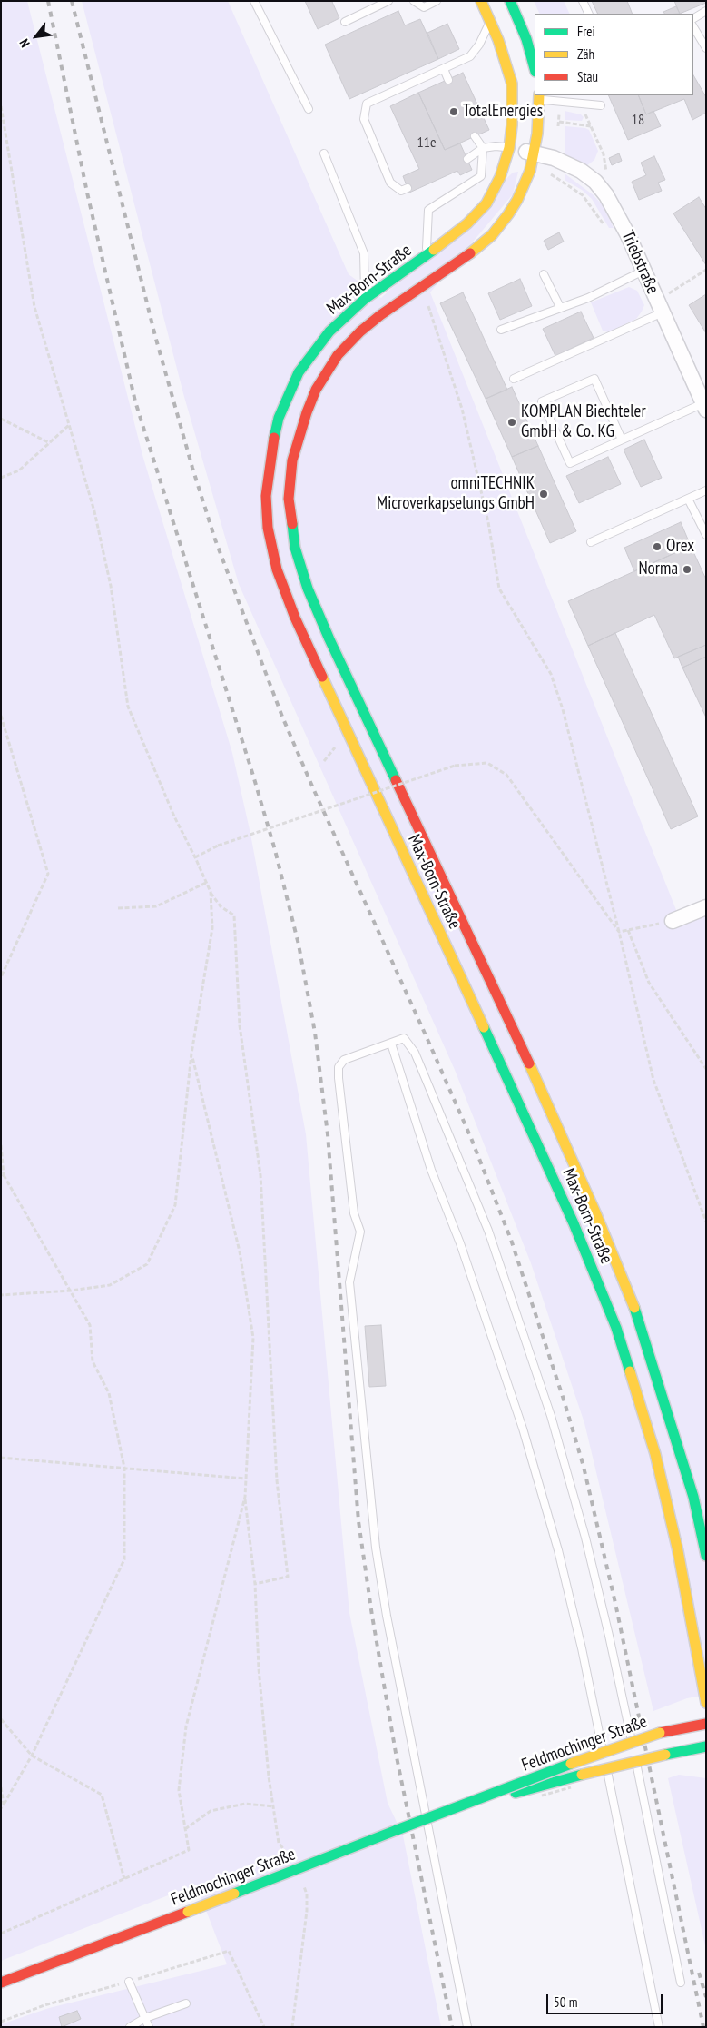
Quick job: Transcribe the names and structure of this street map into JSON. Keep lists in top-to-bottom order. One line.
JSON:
{"streets":{"main road":["Max-Born-Straße","Feldmochinger Straße"],"street":["Triebstraße"]},"crossings":[["Triebstraße","Max-Born-Straße"]],"places":["TotalEnergies","KOMPLAN Biechteler GmbH & Co. KG","omniTECHNIK Microverkapselungs GmbH","Orex","Norma"],"house_numbers":["18","11e"],"legend":["Frei","Zäh","Stau"],"scale_bar":"50 m","north":"bottom left"}
